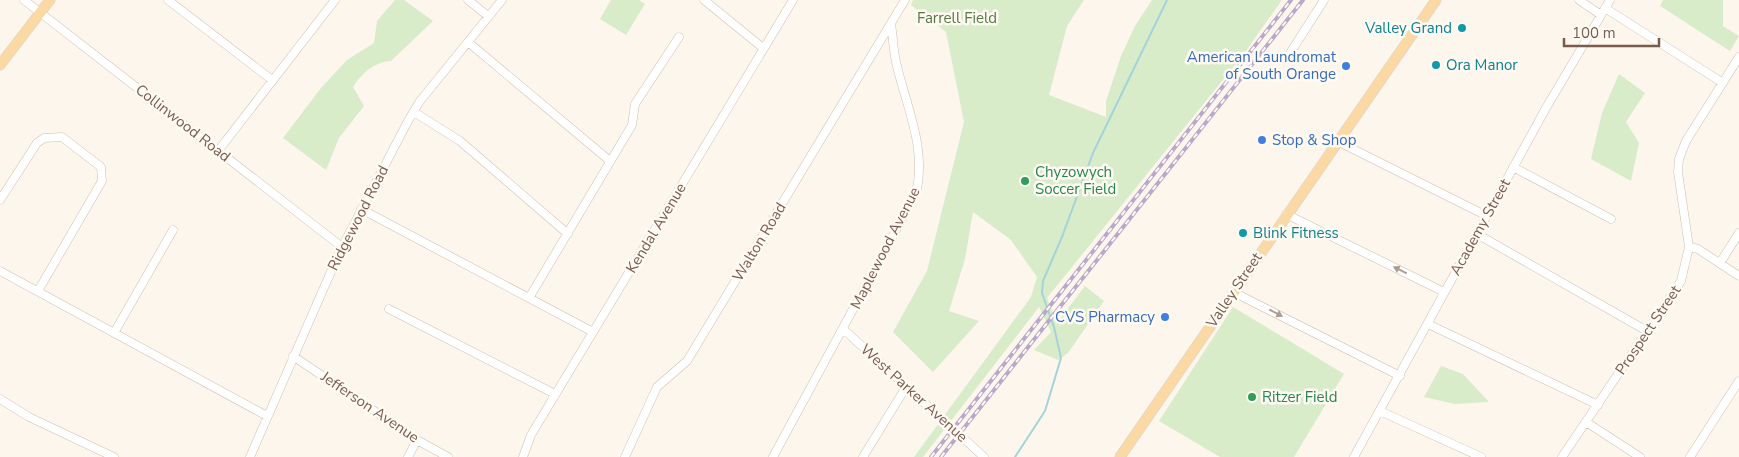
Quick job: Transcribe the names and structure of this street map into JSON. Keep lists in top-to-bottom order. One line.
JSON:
{"streets":{"main road":["Valley Street"],"street":["Collinwood Road","Ridgewood Road","Academy Street","Kendal Avenue","Walton Road","Maplewood Avenue","Prospect Street","West Parker Avenue","Jefferson Avenue"]},"crossings":[["Collinwood Road","Ridgewood Road"],["Ridgewood Road","Jefferson Avenue"],["Walton Road","Maplewood Avenue"],["Maplewood Avenue","West Parker Avenue"]],"parks":["Farrell Field"],"places":["Valley Grand","Ora Manor","American Laundromat of South Orange","Stop & Shop","Chyzowych Soccer Field","Blink Fitness","CVS Pharmacy","Ritzer Field"],"scale_bar":"100 m"}
